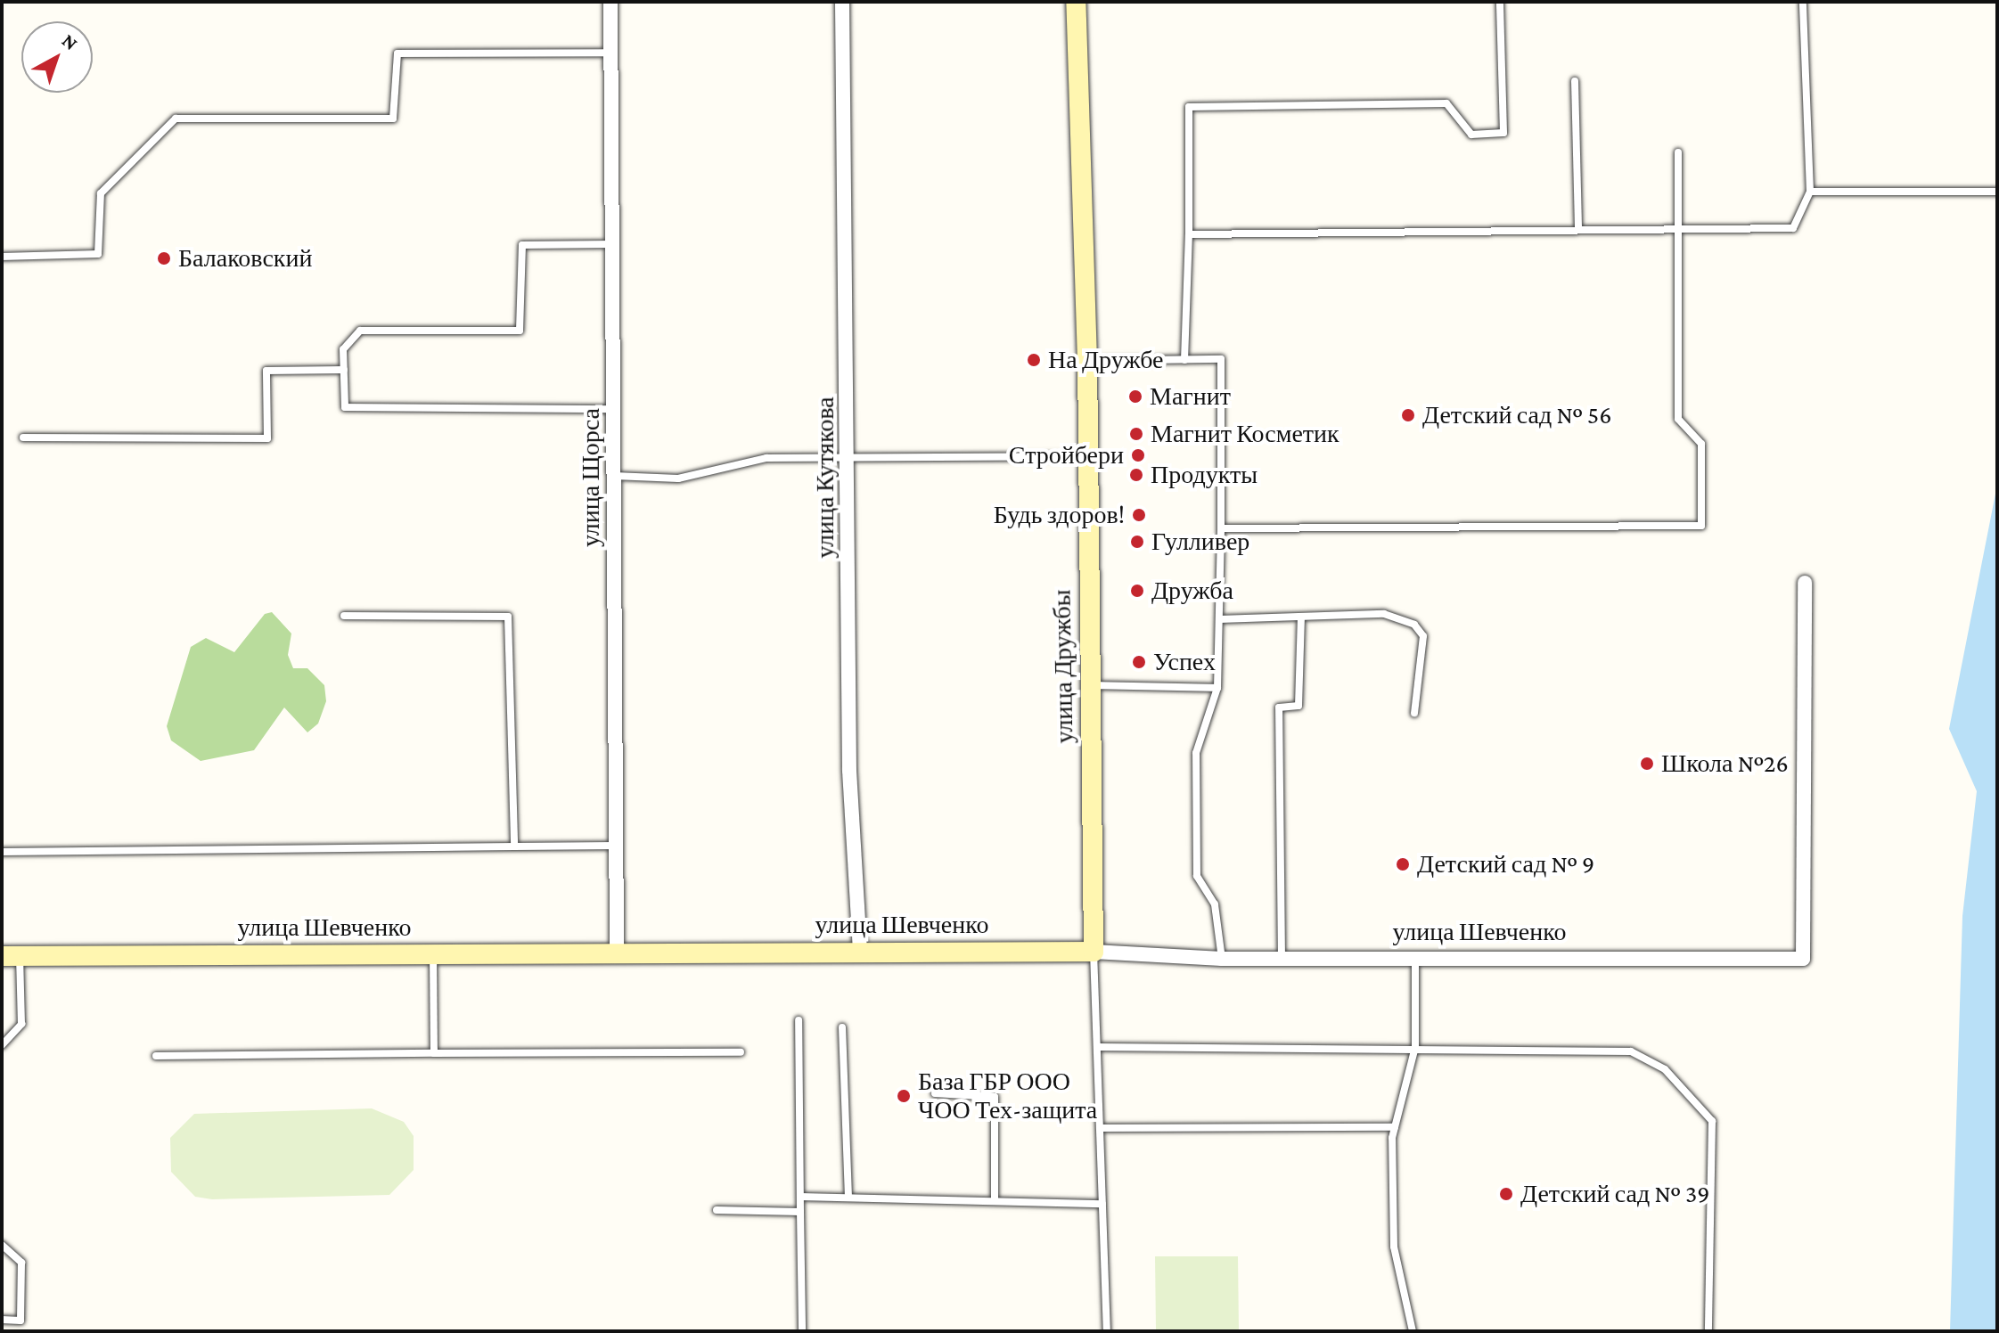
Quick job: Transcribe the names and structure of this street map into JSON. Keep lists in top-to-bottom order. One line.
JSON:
{"streets":{"street":["улица Щорса","улица Кутякова","улица Дружбы","улица Шевченко"]},"crossings":[["улица Щорса","улица Шевченко"],["улица Кутякова","улица Шевченко"],["улица Дружбы","улица Шевченко"]],"places":["Балаковский","На Дружбе","Магнит","Детский сад № 56","Магнит Косметик","Стройбери","Продукты","Будь здоров!","Гулливер","Дружба","Успех","Школа №26","Детский сад № 9","База ГБР ООО ЧОО Тех-защита","Детский сад № 39"],"north":"top right"}
